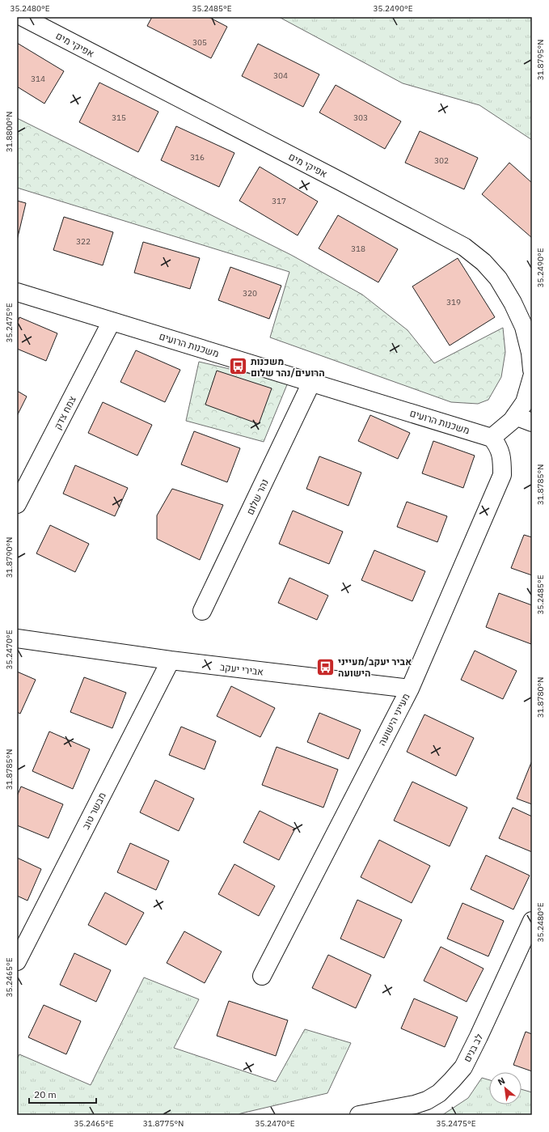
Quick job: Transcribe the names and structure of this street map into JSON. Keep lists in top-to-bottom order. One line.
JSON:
{"streets":{"street":["אפיקי מים","משכנות הרועים","צמח צדק","נהר שלום","אבירי יעקב","מעייני הישועה","מבשר טוב","לב בנים"]},"crossings":[["משכנות הרועים","צמח צדק"],["משכנות הרועים","נהר שלום"],["משכנות הרועים","מעייני הישועה"],["אבירי יעקב","מעייני הישועה"],["אבירי יעקב","מבשר טוב"]],"places":{"bus stop":["משכנות הרועים/נהר שלום","אביר יעקב/מעייני הישועה"]},"house_numbers":["305","304","314","315","303","316","302","317","322","318","320","319"],"scale_bar":"20 m","north":"top left","coordinates":["35.2480°E","35.2485°E","35.2490°E","31.8795°N","31.8800°N","35.2475°E","31.8785°N","31.8790°N","35.2470°E","31.8780°N","35.2465°E","31.8775°N"]}
